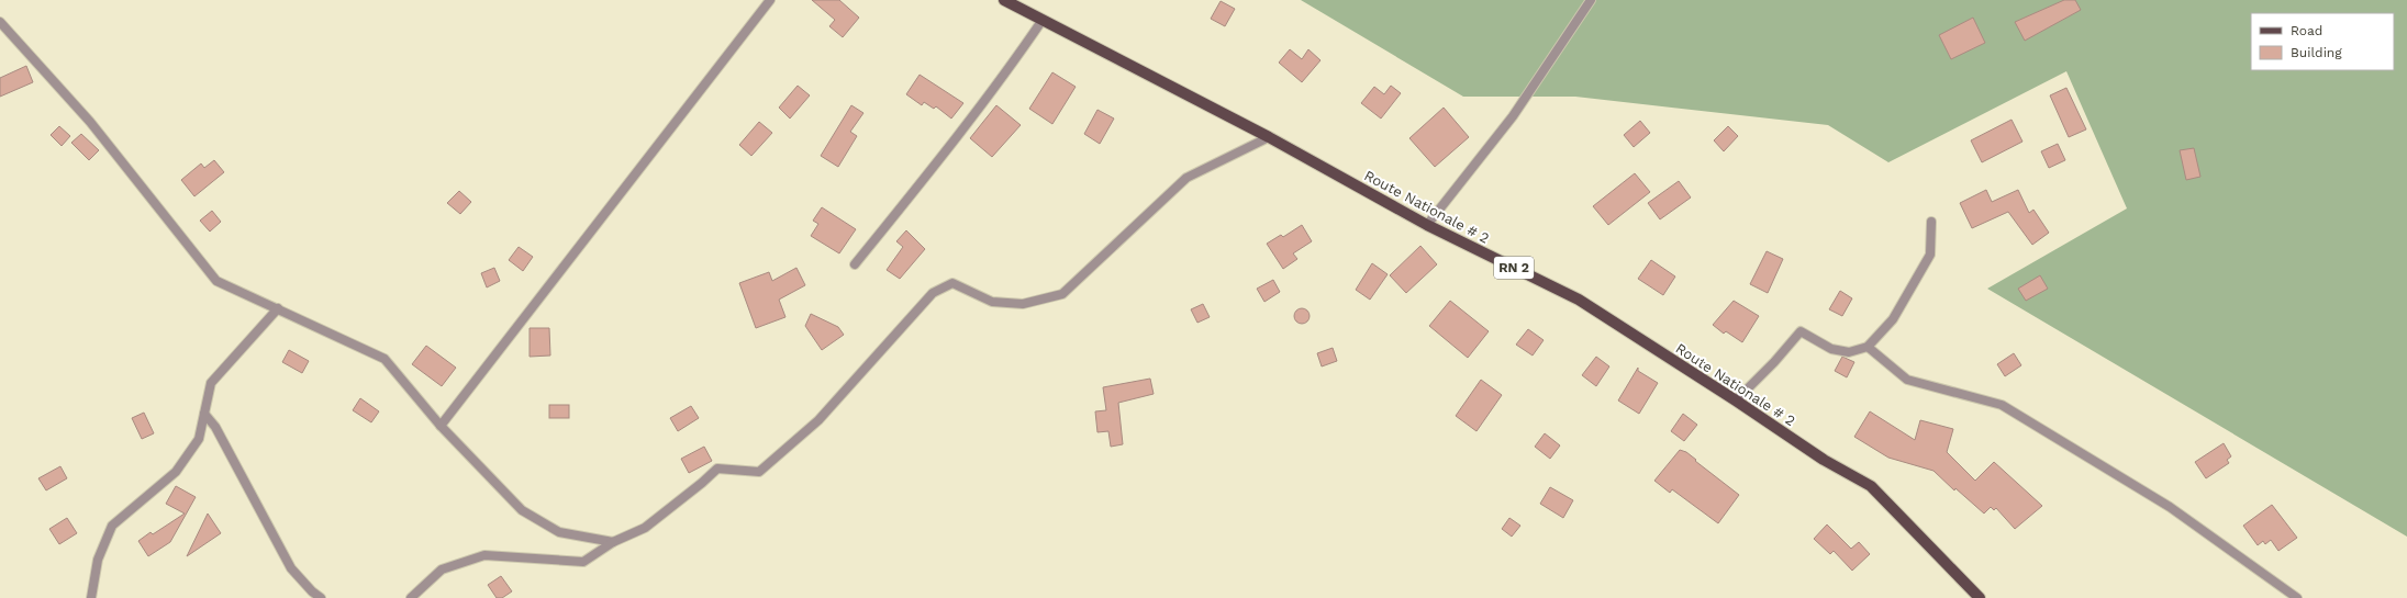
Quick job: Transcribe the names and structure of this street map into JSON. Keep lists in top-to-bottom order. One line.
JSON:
{"streets":{"main road":["Route Nationale # 2","RN 2"]},"legend":["Road","Building"]}
